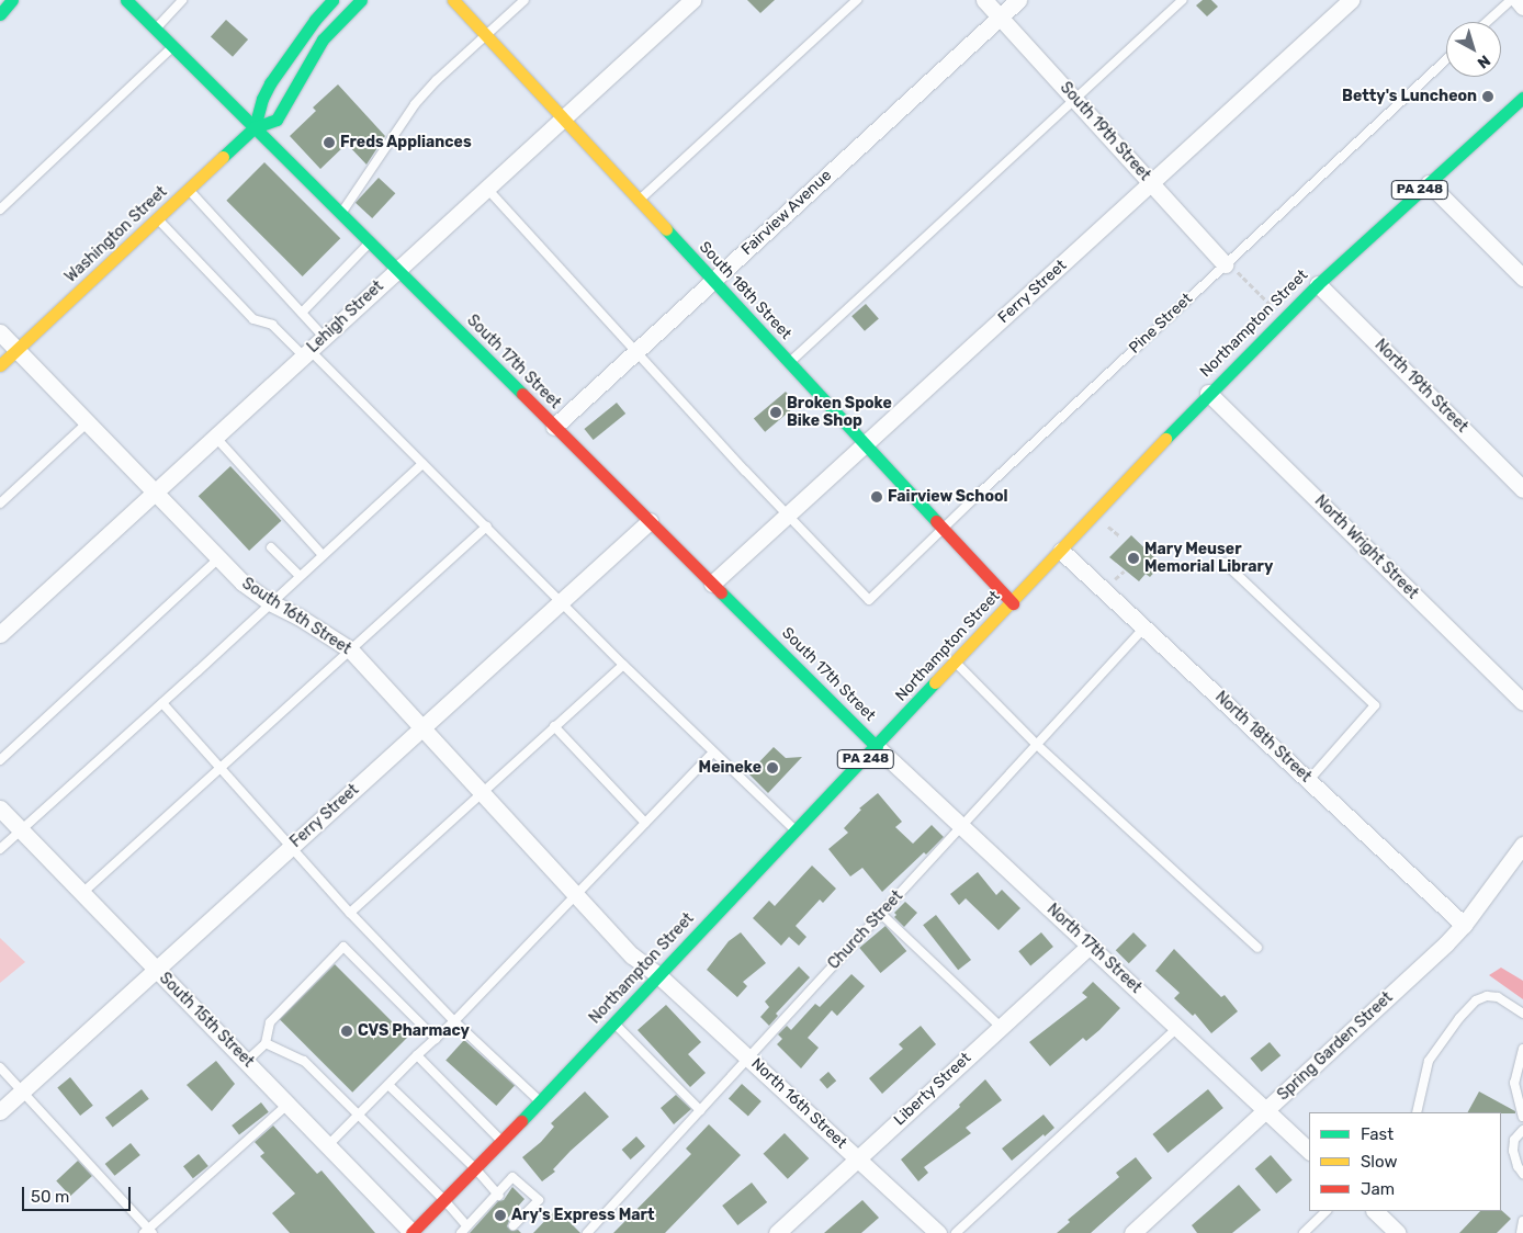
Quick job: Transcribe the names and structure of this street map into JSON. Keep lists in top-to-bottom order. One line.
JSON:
{"streets":{"street":["South 19th Street","PA 248","Fairview Avenue","Washington Street","South 18th Street","Ferry Street","Lehigh Street","Northampton Street","South 17th Street","North 19th Street","North Wright Street","South 16th Street","North 18th Street","North 17th Street","South 15th Street","Spring Garden Street","Liberty Street","North 16th Street"],"lane":["Pine Street","Church Street"]},"crossings":[["South 19th Street","Fairview Avenue"],["South 19th Street","Ferry Street"],["South 19th Street","Pine Street"],["Fairview Avenue","South 18th Street"],["Fairview Avenue","South 17th Street"],["Washington Street","South 17th Street"],["Washington Street","South 16th Street"],["South 18th Street","Ferry Street"],["South 18th Street","Lehigh Street"],["South 18th Street","Pine Street"],["South 18th Street","Northampton Street"],["Ferry Street","Pine Street"],["Ferry Street","South 17th Street"],["Ferry Street","South 16th Street"],["Ferry Street","South 15th Street"],["Lehigh Street","South 17th Street"],["Lehigh Street","South 16th Street"],["Northampton Street","South 17th Street"],["Northampton Street","North 19th Street"],["Northampton Street","North Wright Street"],["Northampton Street","South 16th Street"],["Northampton Street","North 18th Street"],["Northampton Street","North 17th Street"],["Northampton Street","South 15th Street"],["Northampton Street","North 16th Street"],["South 17th Street","North 17th Street"],["South 16th Street","North 16th Street"],["North 18th Street","Church Street"],["North 18th Street","Spring Garden Street"],["Church Street","North 17th Street"],["Church Street","North 16th Street"],["North 17th Street","Spring Garden Street"],["North 17th Street","Liberty Street"],["Liberty Street","North 16th Street"]],"places":["Betty's Luncheon","Freds Appliances","Broken Spoke Bike Shop","Fairview School","Mary Meuser Memorial Library","Meineke","CVS Pharmacy","Ary's Express Mart"],"legend":["Fast","Slow","Jam"],"scale_bar":"50 m","north":"bottom right"}
